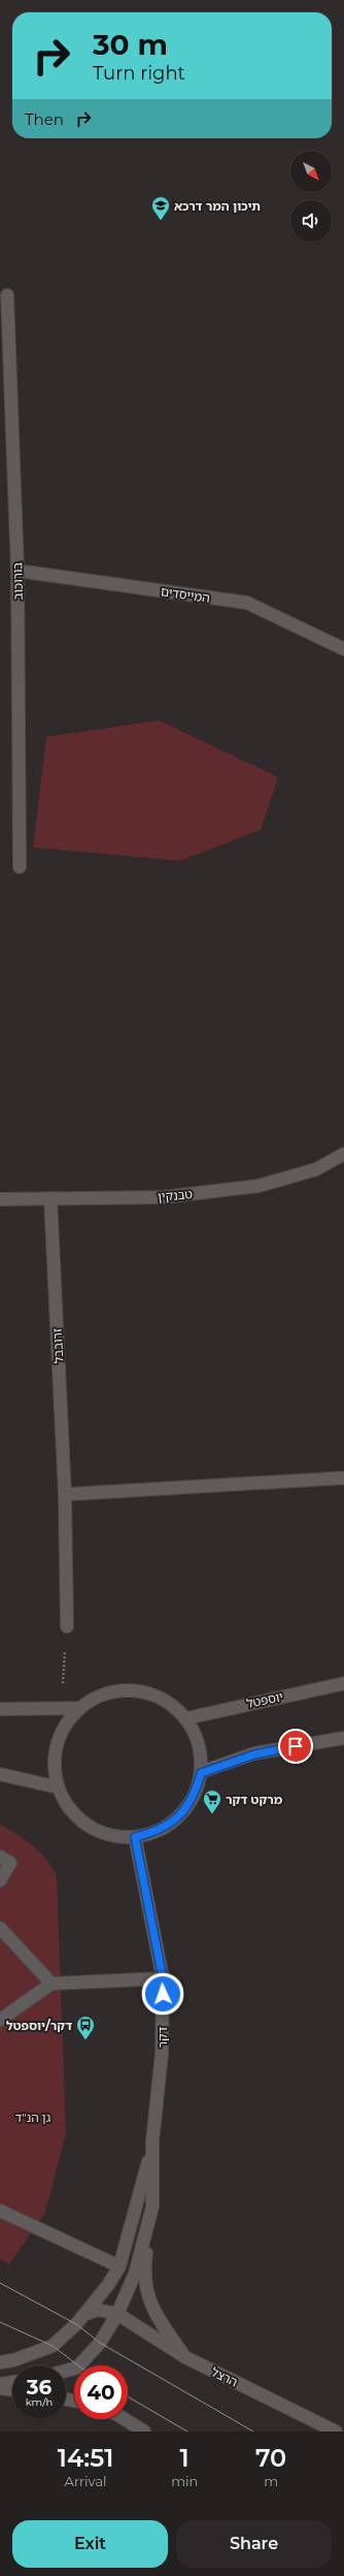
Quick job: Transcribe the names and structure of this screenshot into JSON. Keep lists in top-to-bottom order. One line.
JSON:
{"streets":{"street":["בורוכוב","המייסדים","טבנקין","זרובבל","יוספטל","דקר","הרצל"]},"crossings":[["בורוכוב","המייסדים"],["טבנקין","זרובבל"],["יוספטל","דקר"],["דקר","הרצל"]],"parks":["גן הנ\"ד"],"places":{"school or university":["תיכון המר דרכא"],"supermarket":["מרקט דקר"],"bus stop":["דקר/יוספטל"]},"north":"bottom right","page":{"turn":["30 m","Turn right"],"then":"Then","speed":"36 km/h","limit":"40","eta":["14:51","Arrival","1","min","70","m"],"buttons":["Exit","Share"]}}
